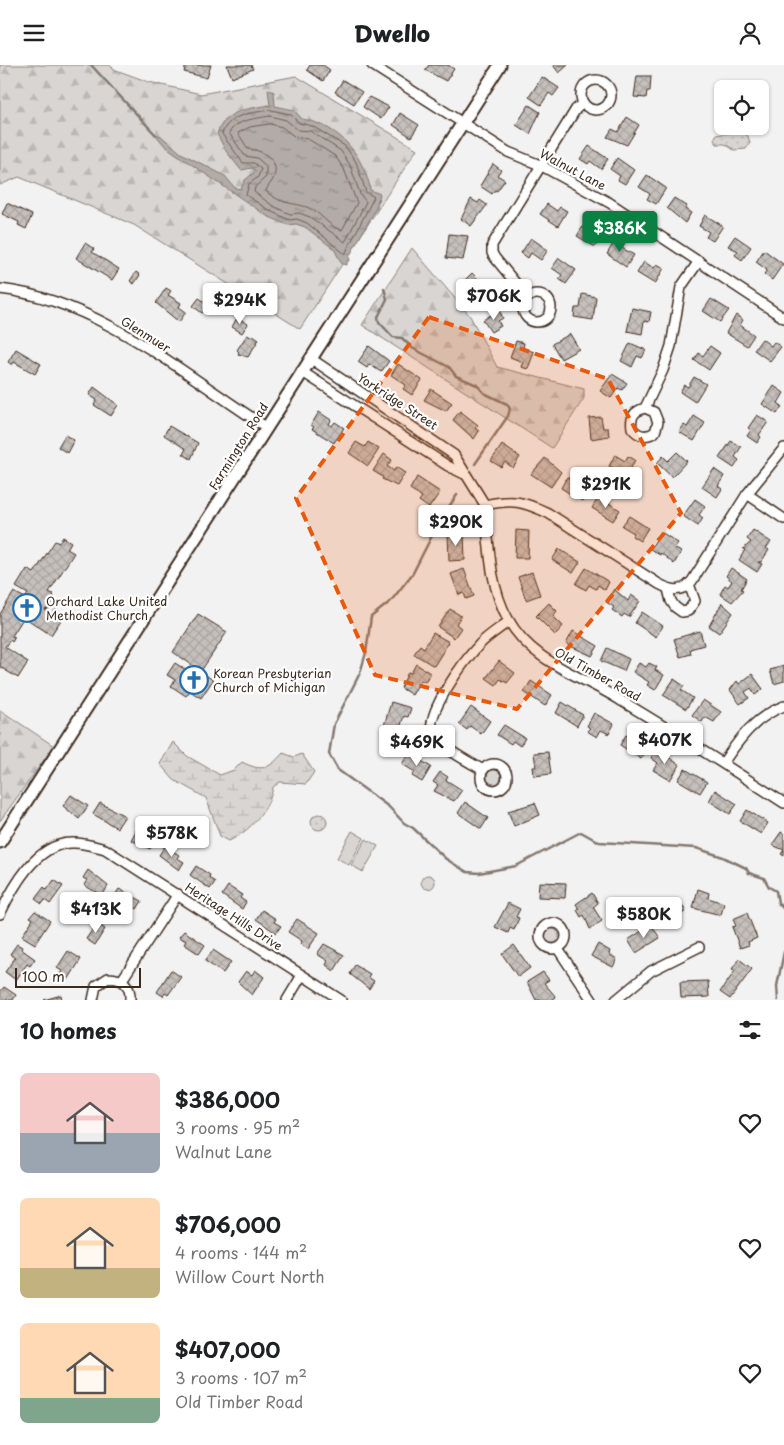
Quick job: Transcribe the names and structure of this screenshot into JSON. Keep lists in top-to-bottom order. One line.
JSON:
{"streets":{"street":["Walnut Lane","Glenmuer","Yorkridge Street","Farmington Road","Old Timber Road","Heritage Hills Drive"]},"crossings":[["Walnut Lane","Farmington Road"],["Glenmuer","Farmington Road"],["Yorkridge Street","Farmington Road"],["Yorkridge Street","Old Timber Road"]],"places":{"church":["Orchard Lake United Methodist Church","Korean Presbyterian Church of Michigan"]},"scale_bar":"100 m","page":{"header":"Dwello","price":["$386K","$706K","$294K","$291K","$290K","$407K","$469K","$578K","$413K","$580K"],"scale":"100 m","heading":"10 homes","list":[{"name":"$386,000","note":"3 rooms · 95 m² · Walnut Lane"},{"name":"$706,000","note":"4 rooms · 144 m² · Willow Court North"},{"name":"$407,000","note":"3 rooms · 107 m² · Old Timber Road"}]}}
